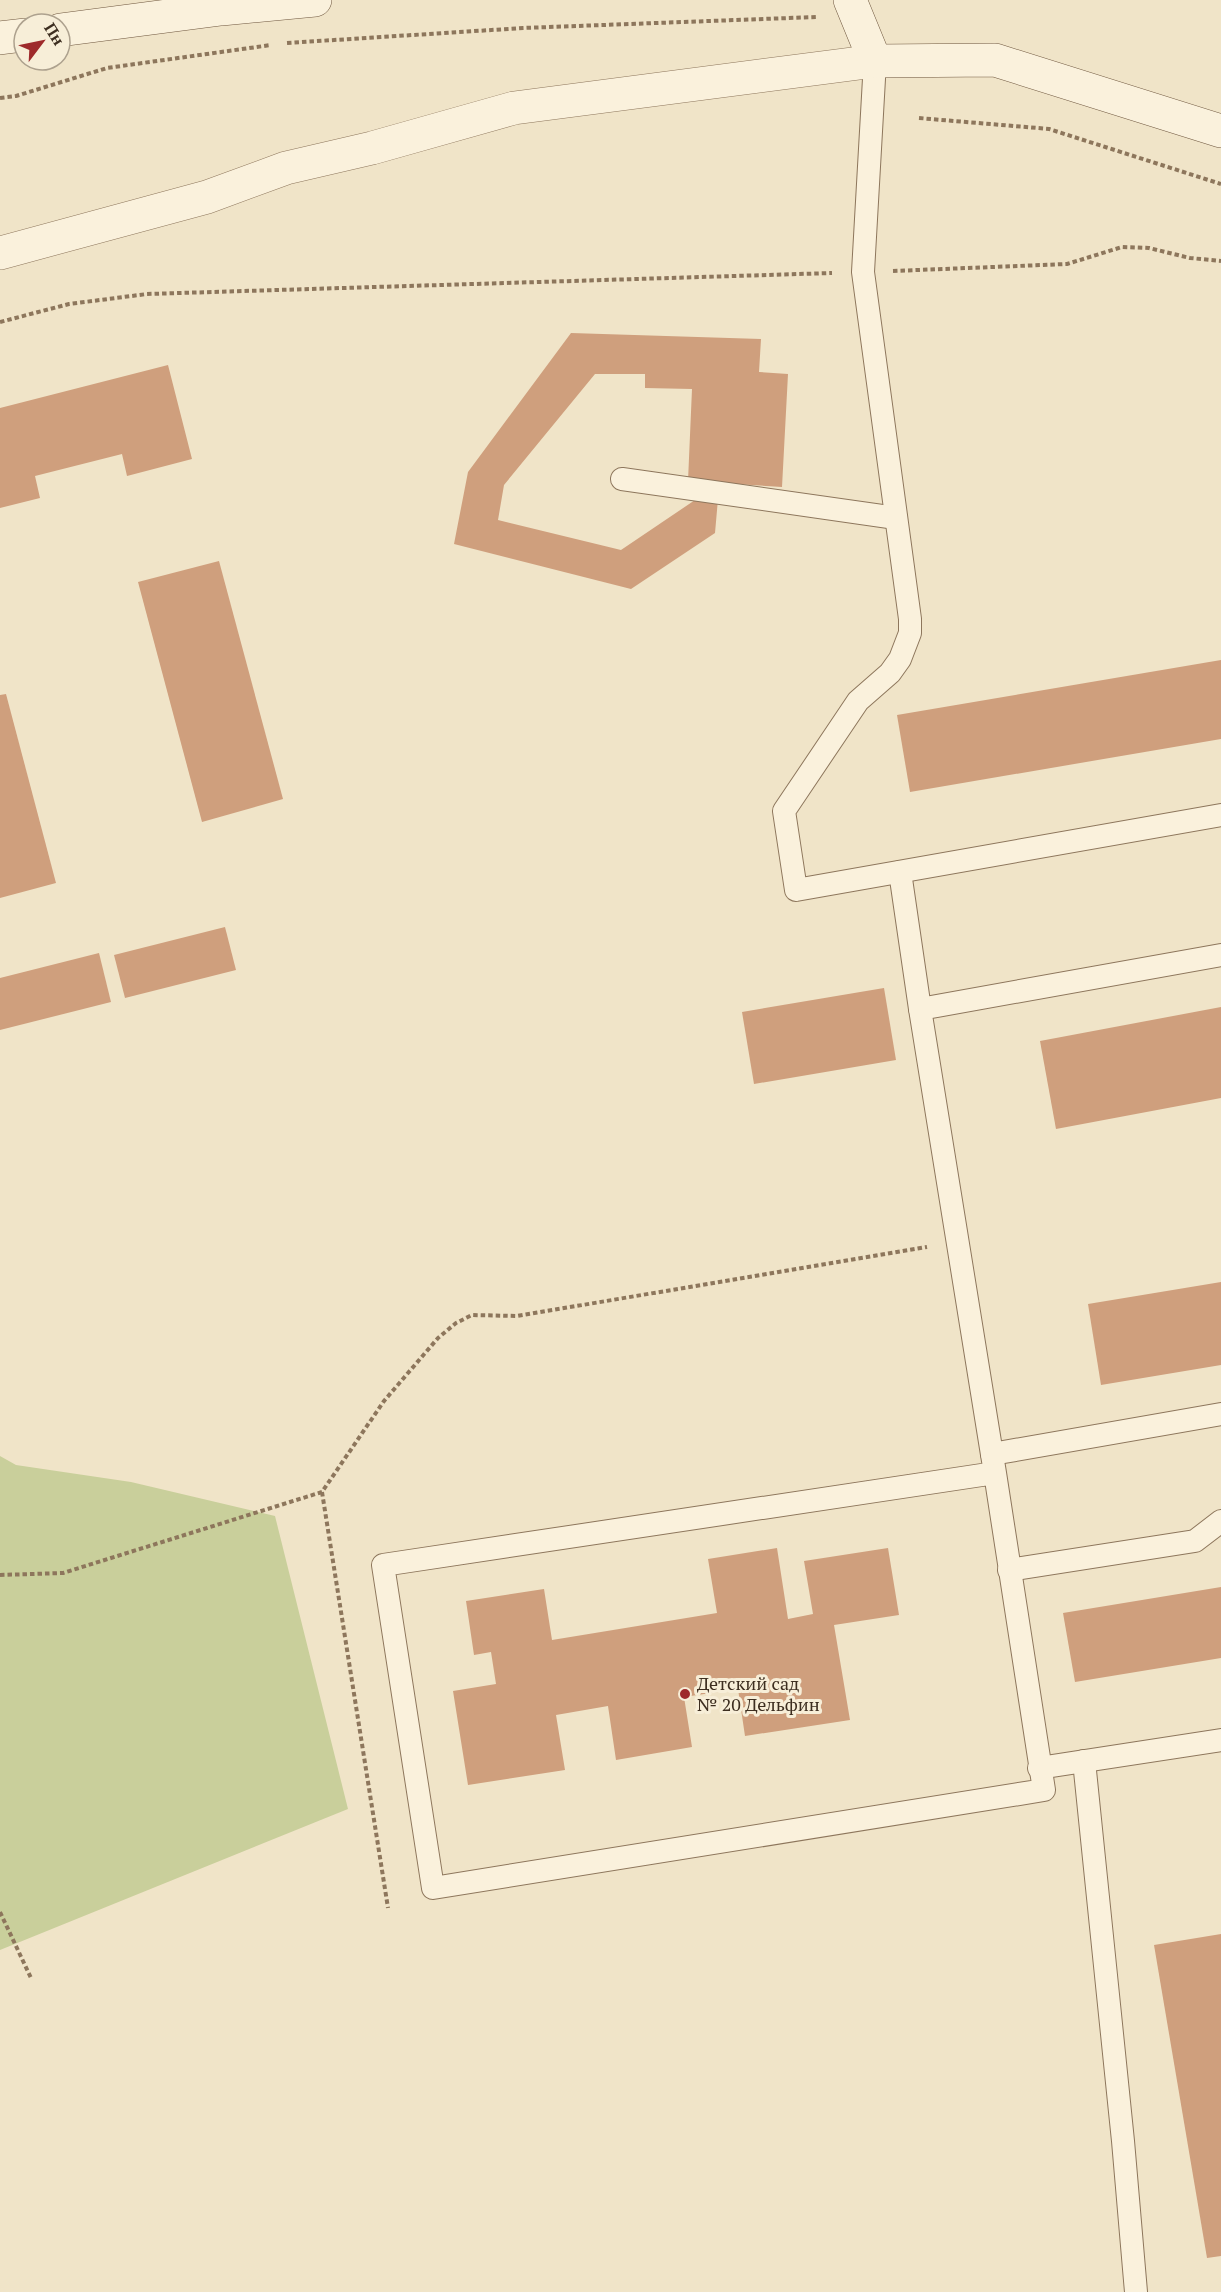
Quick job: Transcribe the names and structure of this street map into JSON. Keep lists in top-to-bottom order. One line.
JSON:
{"places":["Детский сад № 20 Дельфин"],"north":"top right"}
